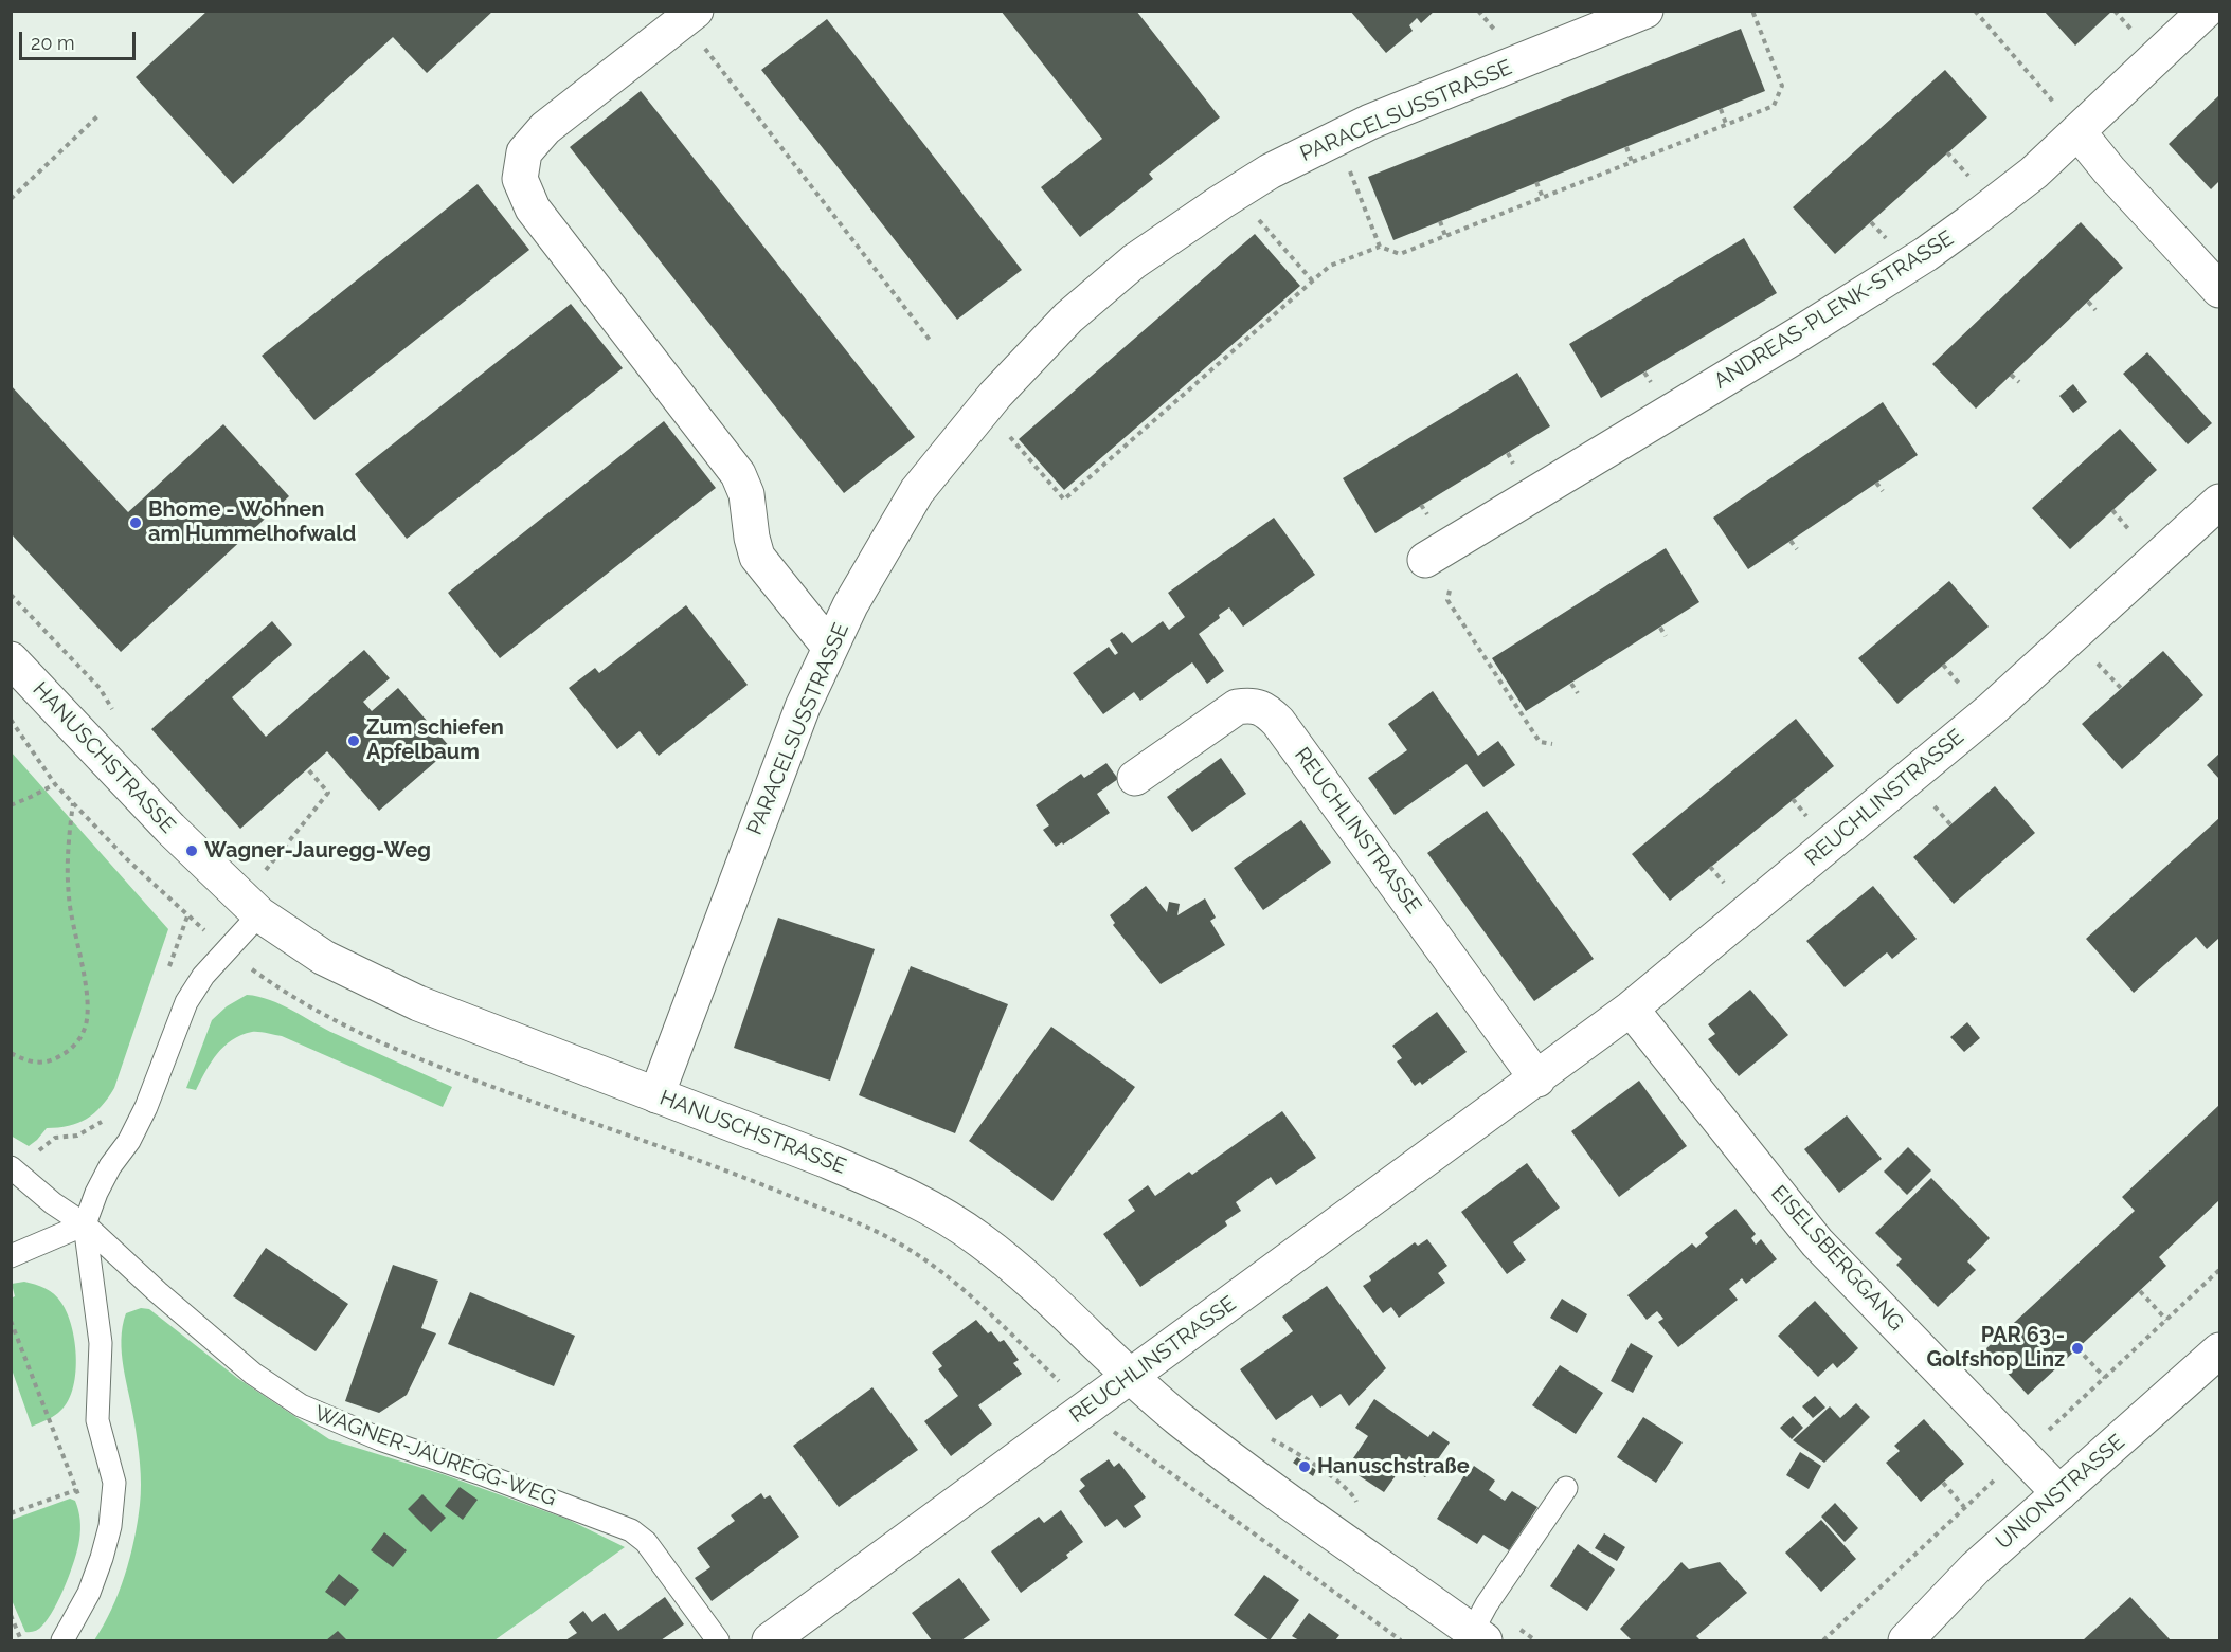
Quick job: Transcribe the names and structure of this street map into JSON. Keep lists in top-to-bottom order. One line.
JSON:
{"streets":{"street":["PARACELSUSSTRASSE","ANDREAS-PLENK-STRASSE","HANUSCHSTRASSE","REUCHLINSTRASSE","EISELSBERGGANG","UNIONSTRASSE"],"lane":["WAGNER-JAUREGG-WEG"]},"crossings":[["PARACELSUSSTRASSE","HANUSCHSTRASSE"],["HANUSCHSTRASSE","REUCHLINSTRASSE"],["REUCHLINSTRASSE","EISELSBERGGANG"],["EISELSBERGGANG","UNIONSTRASSE"]],"places":["Bhome - Wohnen am Hummelhofwald","Zum schiefen Apfelbaum","Wagner-Jauregg-Weg","PAR 63 - Golfshop Linz","Hanuschstraße"],"scale_bar":"20 m"}
